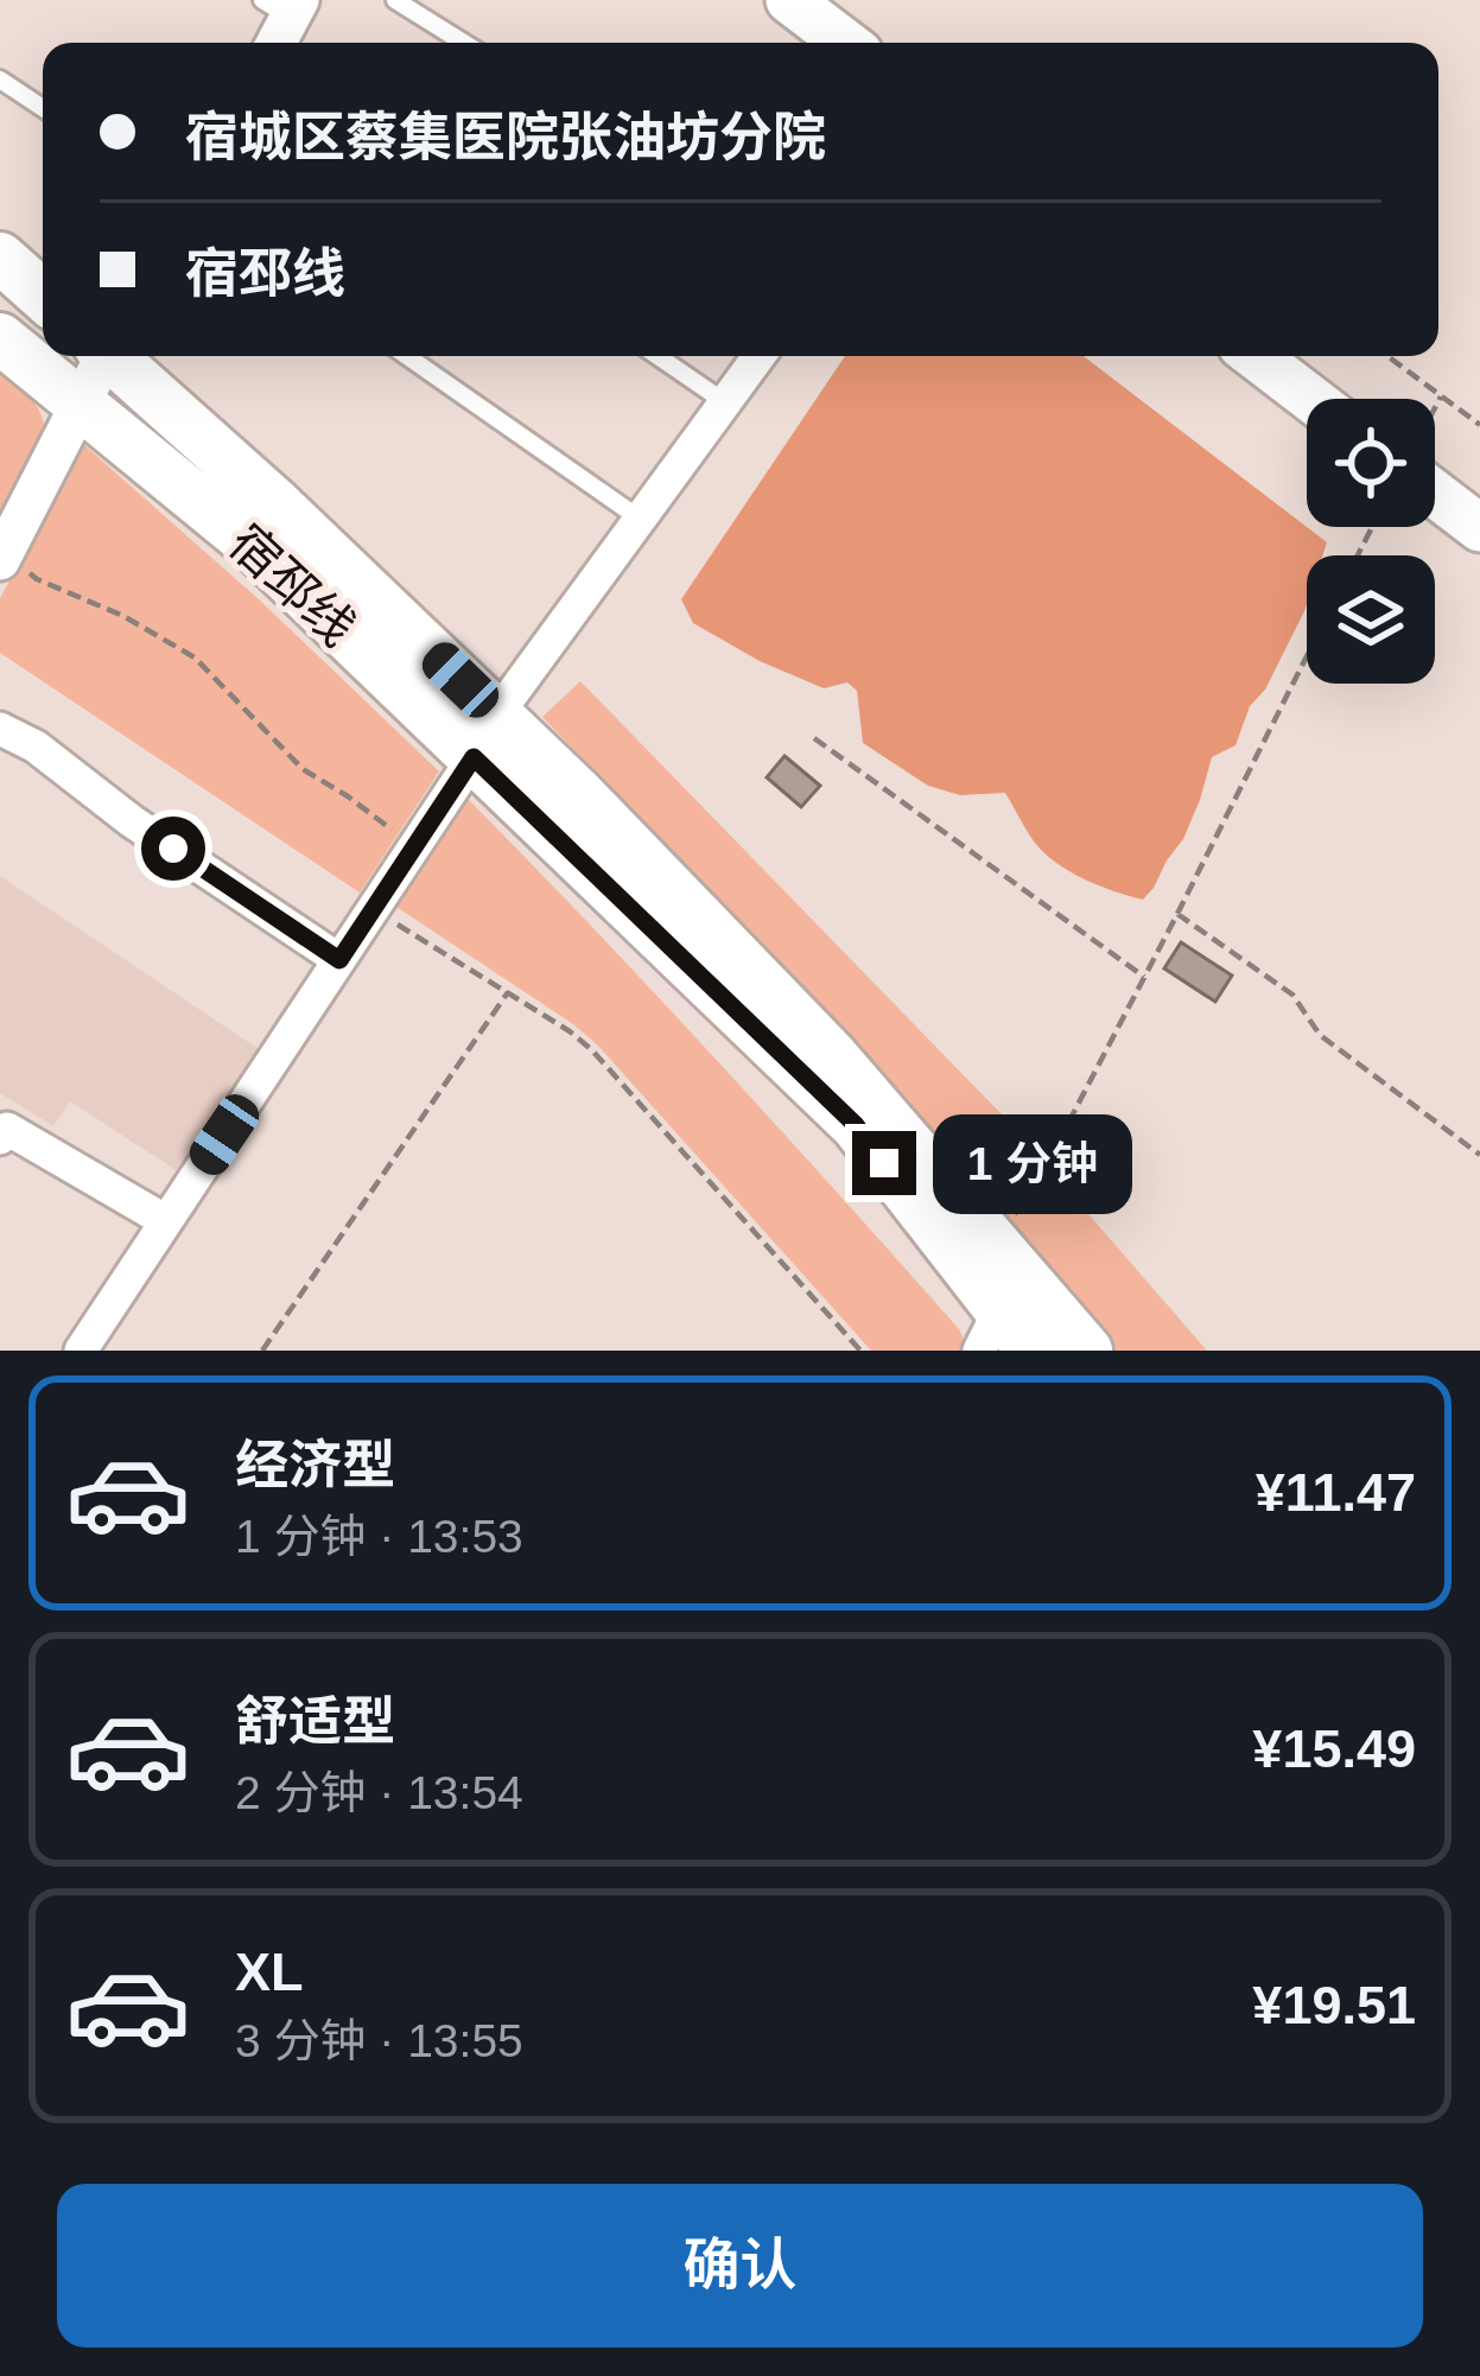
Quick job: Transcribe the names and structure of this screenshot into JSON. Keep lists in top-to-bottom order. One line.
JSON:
{"streets":{"main road":["宿邳线"]},"page":{"banner":["宿城区蔡集医院张油坊分院","宿邳线"],"bubble":"1 分钟","list":[{"name":"经济型","note":"1 分钟 · 13:53","value":"¥11.47"},{"name":"舒适型","note":"2 分钟 · 13:54","value":"¥15.49"},{"name":"XL","note":"3 分钟 · 13:55","value":"¥19.51"}],"buttons":"确认"}}
